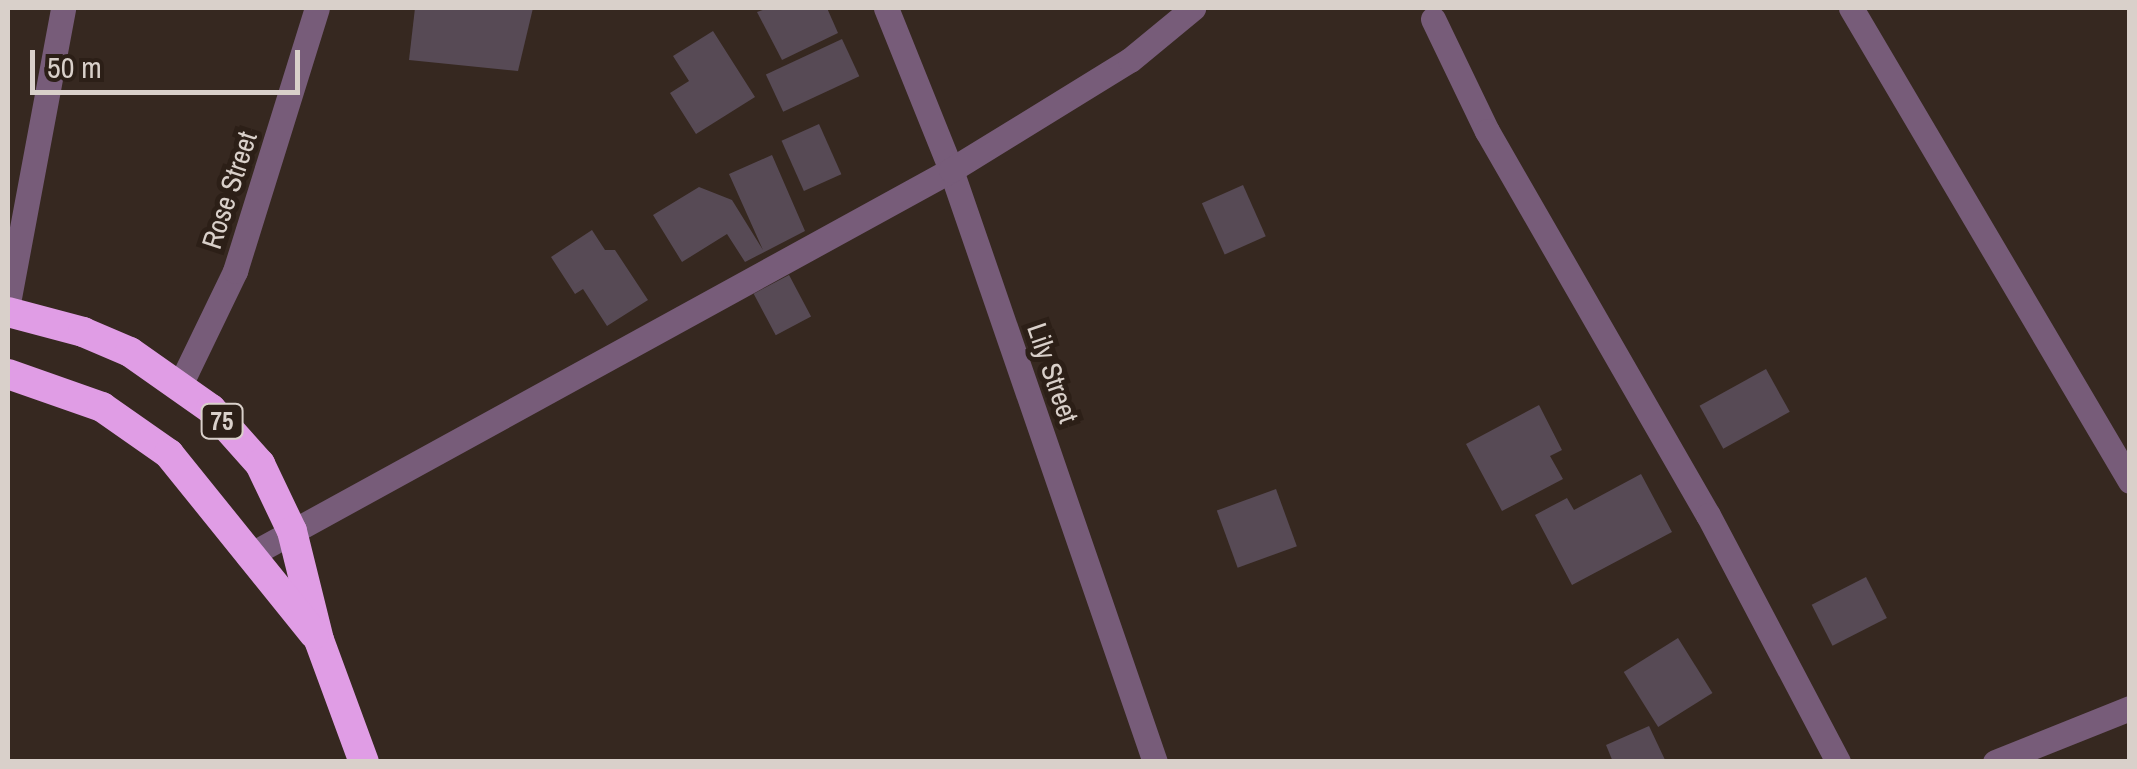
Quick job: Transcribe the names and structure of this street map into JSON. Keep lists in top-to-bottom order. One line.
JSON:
{"streets":{"highway":["75"],"street":["Rose Street","Lily Street"]},"crossings":[["Rose Street","75"]],"scale_bar":"50 m"}
